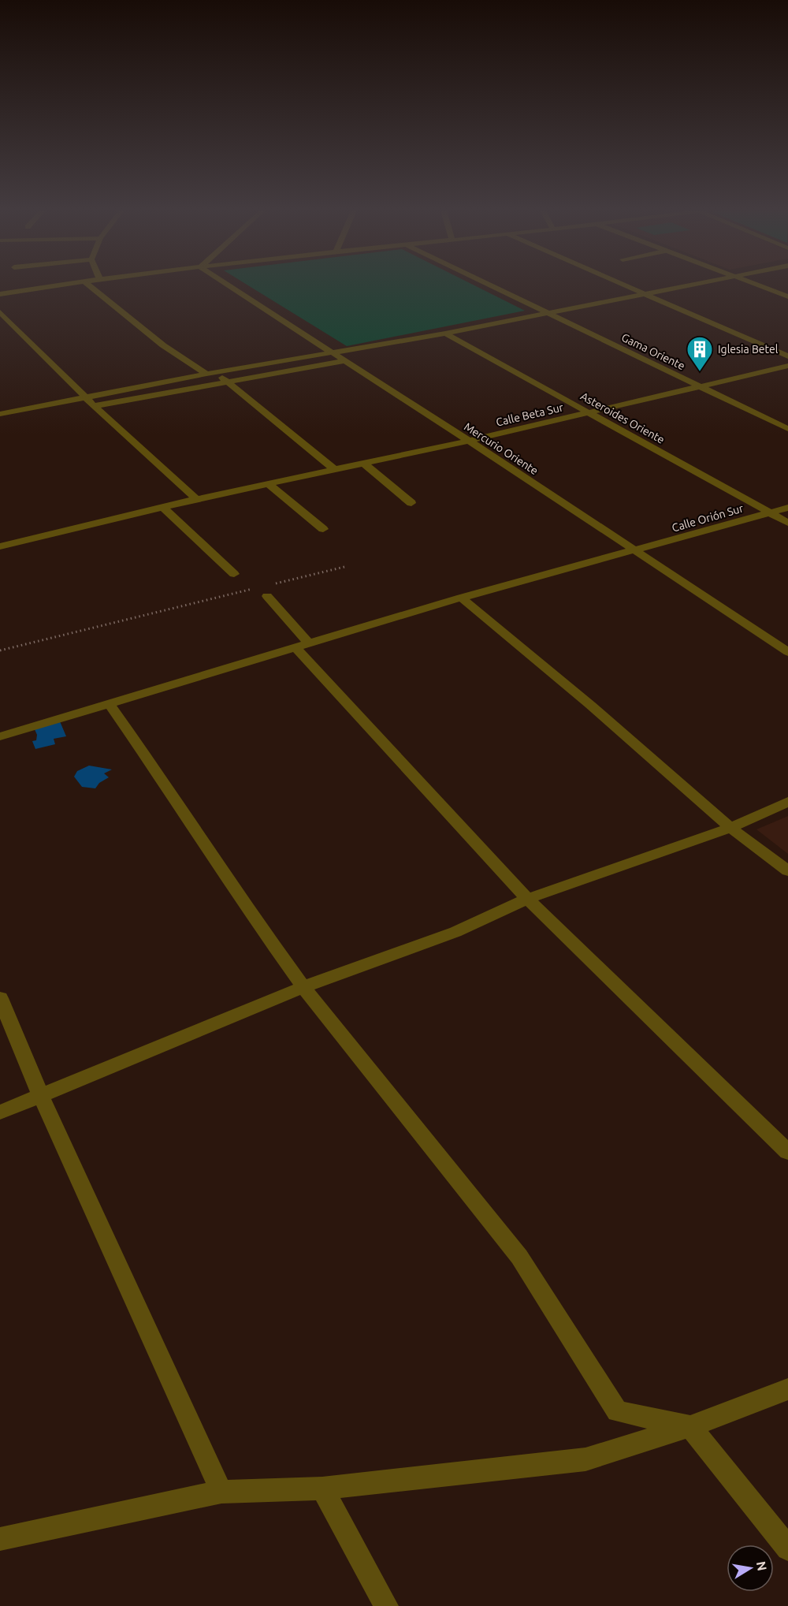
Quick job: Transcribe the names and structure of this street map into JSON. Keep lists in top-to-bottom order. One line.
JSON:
{"streets":{"street":["Gama Oriente","Calle Beta Sur","Asteroides Oriente","Mercurio Oriente","Calle Orión Sur"]},"crossings":[["Gama Oriente","Calle Beta Sur"],["Calle Beta Sur","Asteroides Oriente"],["Calle Beta Sur","Mercurio Oriente"],["Asteroides Oriente","Calle Orión Sur"],["Mercurio Oriente","Calle Orión Sur"]],"places":{"building":["Iglesia Betel"]},"north":"right"}
